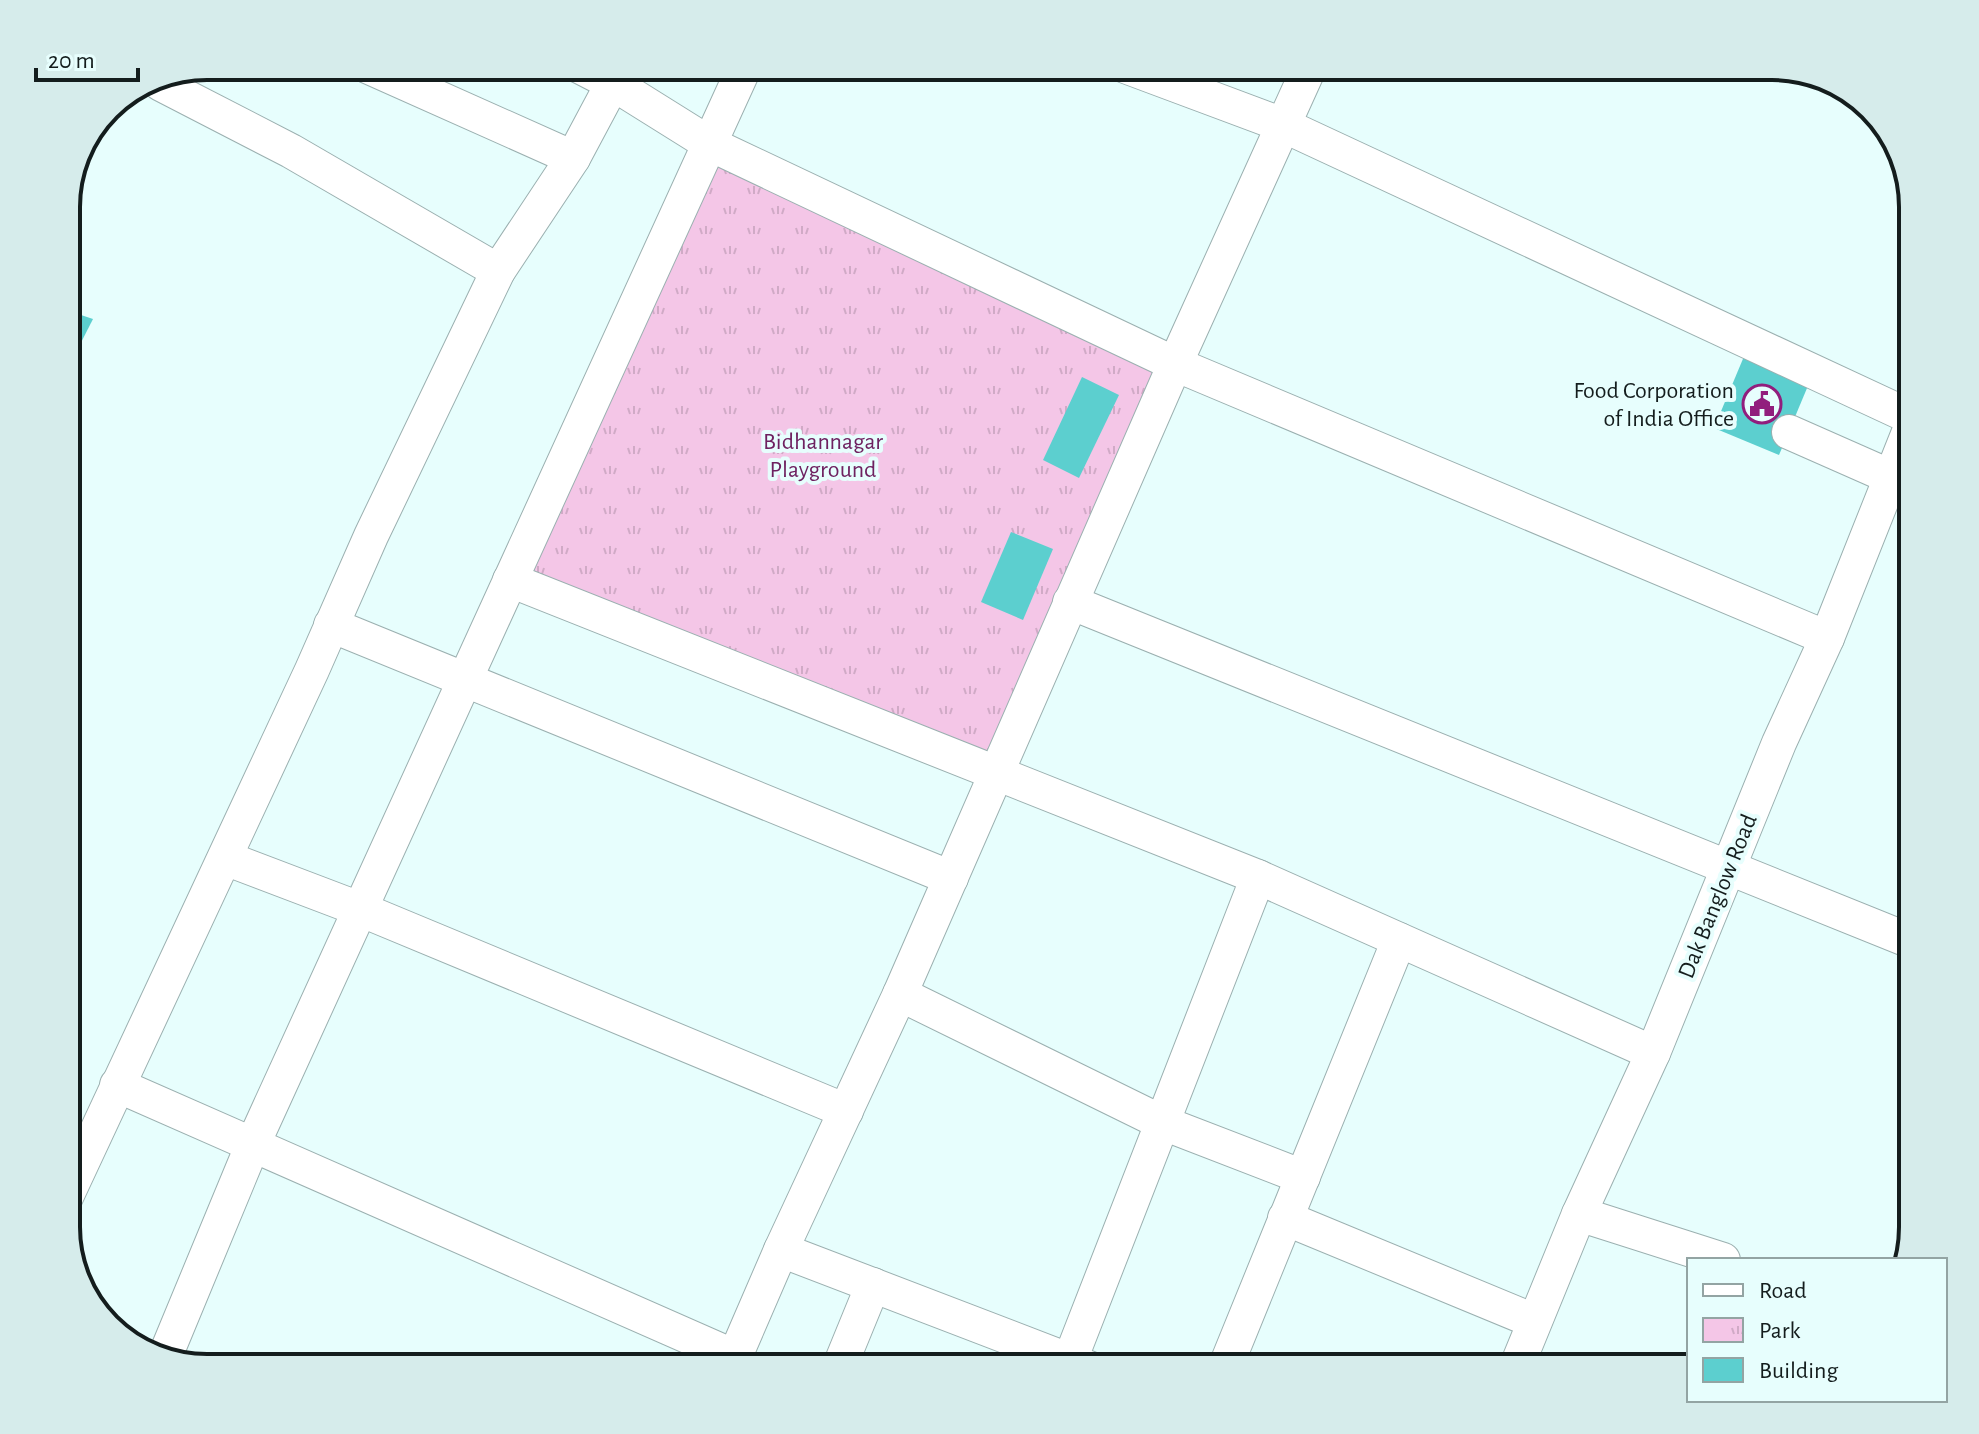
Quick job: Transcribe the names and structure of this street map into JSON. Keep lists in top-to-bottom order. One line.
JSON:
{"streets":{"street":["Dak Banglow Road"]},"parks":["Bidhannagar Playground"],"places":{"public building":["Food Corporation of India Office"]},"legend":["Road","Park","Building"],"scale_bar":"20 m"}
